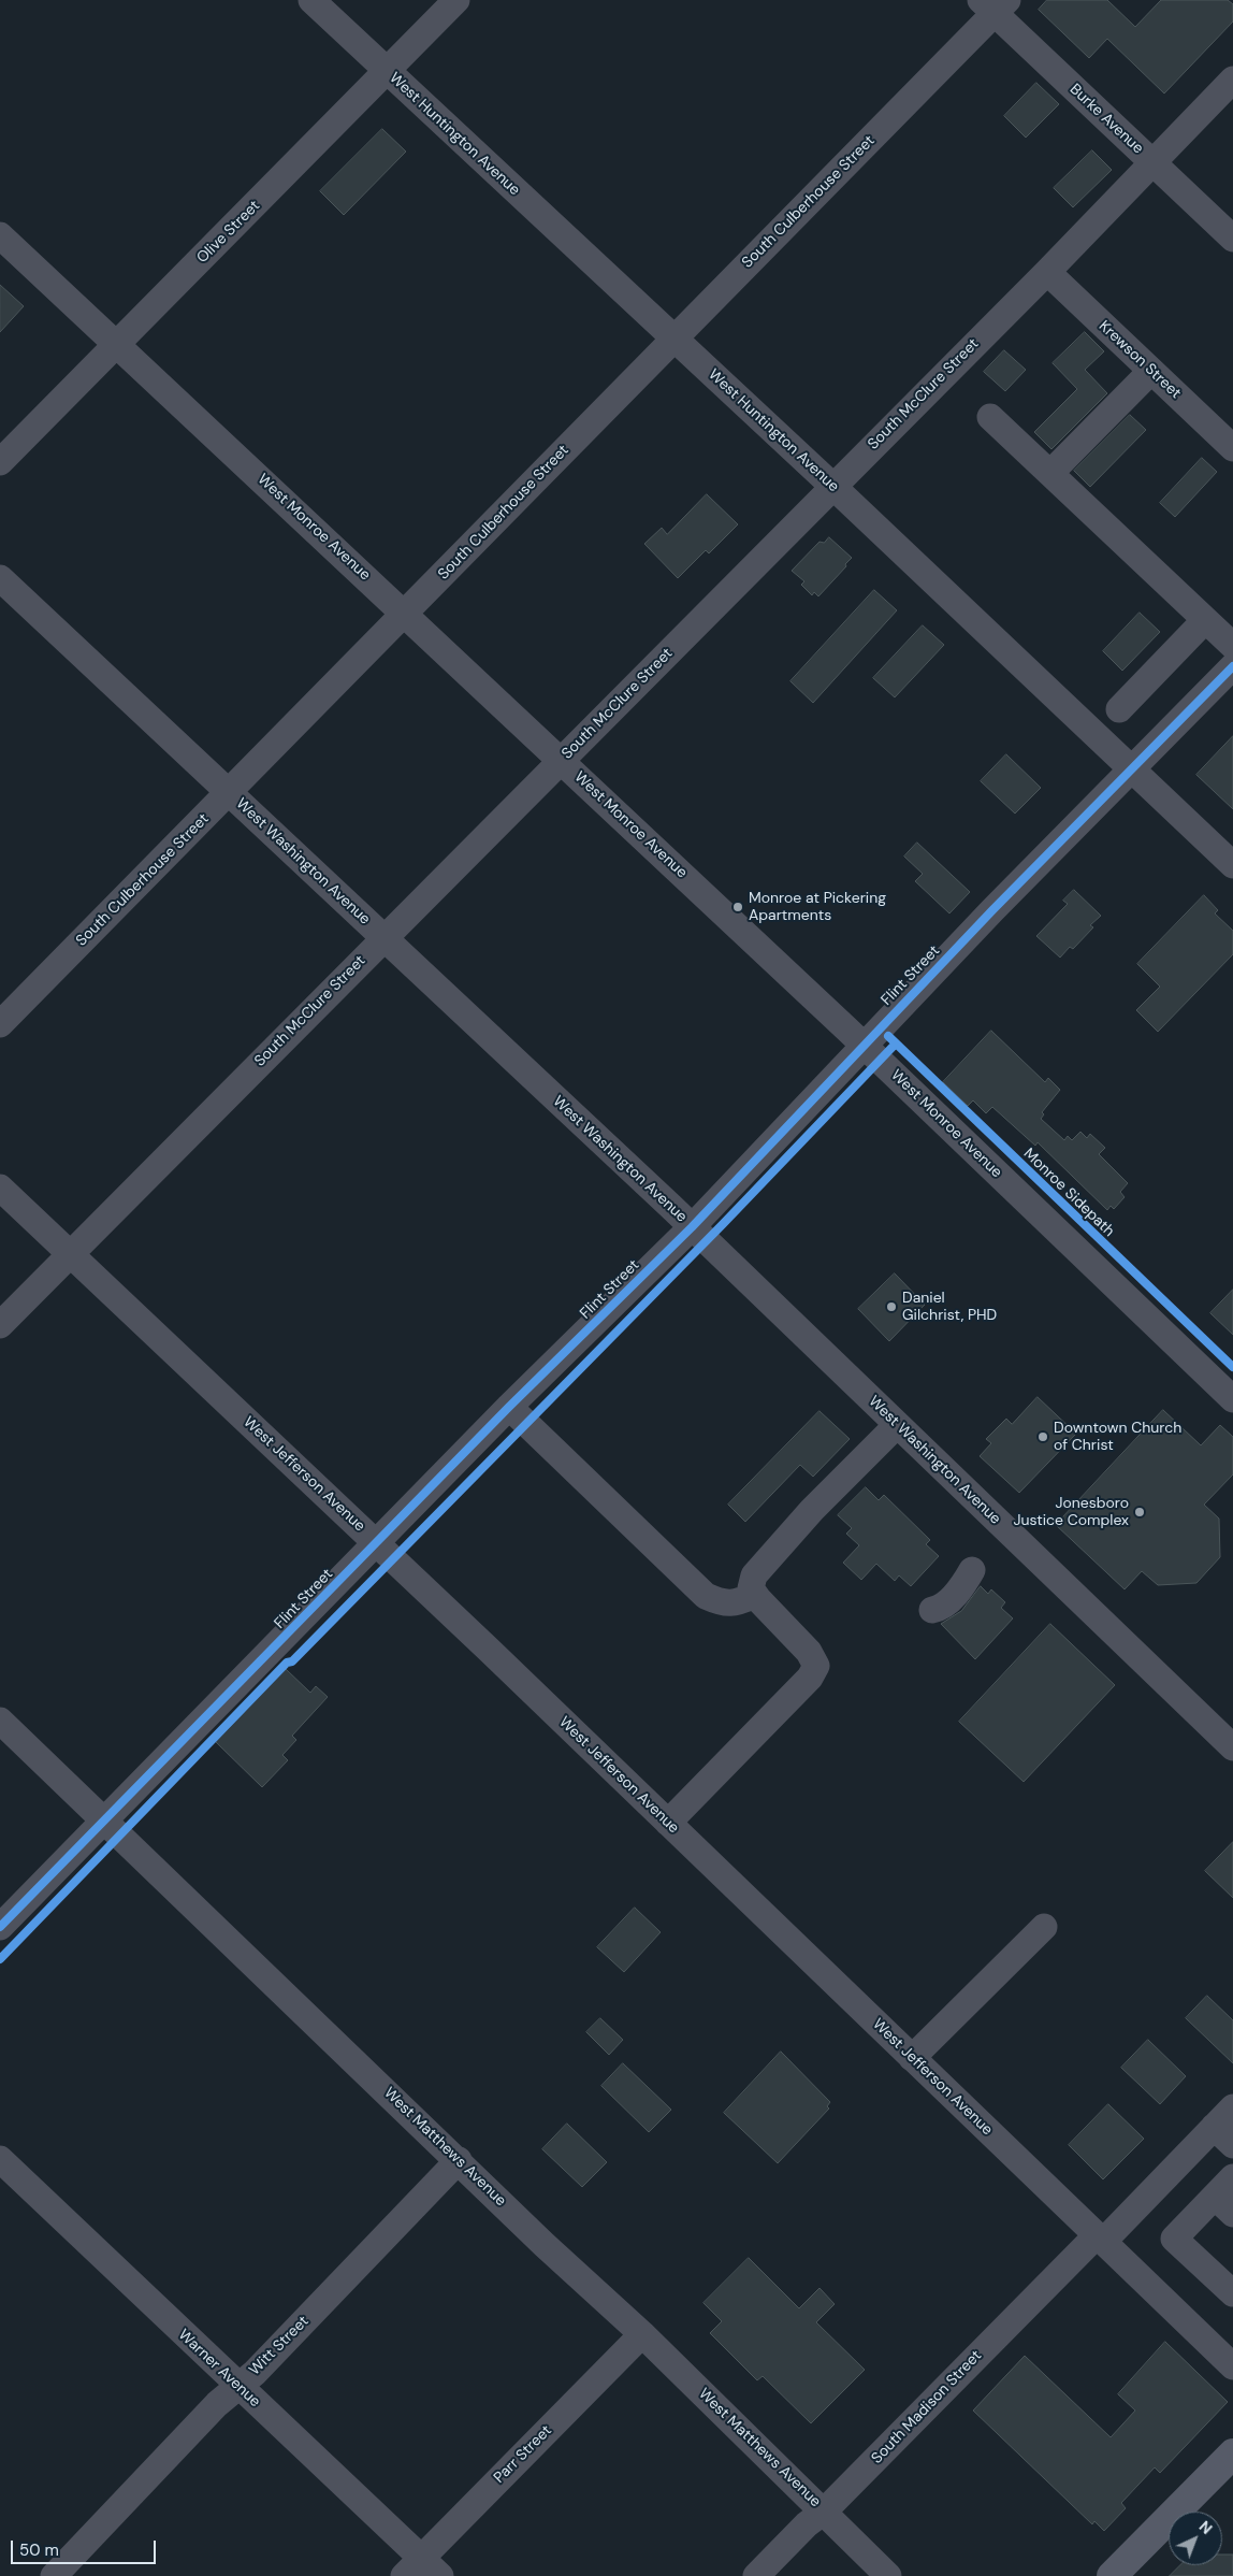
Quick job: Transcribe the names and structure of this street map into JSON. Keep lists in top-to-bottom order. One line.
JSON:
{"streets":{"street":["Burke Avenue","West Huntington Avenue","South Culberhouse Street","Olive Street","Krewson Street","South McClure Street","West Monroe Avenue","West Washington Avenue","Flint Street","West Jefferson Avenue","West Matthews Avenue","Witt Street","Warner Avenue","South Madison Street","Parr Street"],"cycle path":["Monroe Sidepath"]},"crossings":[["Burke Avenue","South Culberhouse Street"],["Burke Avenue","South McClure Street"],["West Huntington Avenue","South Culberhouse Street"],["West Huntington Avenue","Olive Street"],["West Huntington Avenue","South McClure Street"],["West Huntington Avenue","Flint Street"],["South Culberhouse Street","West Monroe Avenue"],["South Culberhouse Street","West Washington Avenue"],["Olive Street","West Monroe Avenue"],["Krewson Street","South McClure Street"],["South McClure Street","West Monroe Avenue"],["South McClure Street","West Washington Avenue"],["South McClure Street","West Jefferson Avenue"],["West Monroe Avenue","Flint Street"],["West Washington Avenue","Flint Street"],["Flint Street","West Jefferson Avenue"],["Flint Street","West Matthews Avenue"],["West Jefferson Avenue","South Madison Street"],["West Matthews Avenue","Witt Street"],["West Matthews Avenue","South Madison Street"],["West Matthews Avenue","Parr Street"],["Witt Street","Warner Avenue"],["Warner Avenue","Parr Street"]],"places":["Monroe at Pickering Apartments","Daniel Gilchrist, PHD","Downtown Church of Christ","Jonesboro Justice Complex"],"scale_bar":"50 m","north":"top right"}
